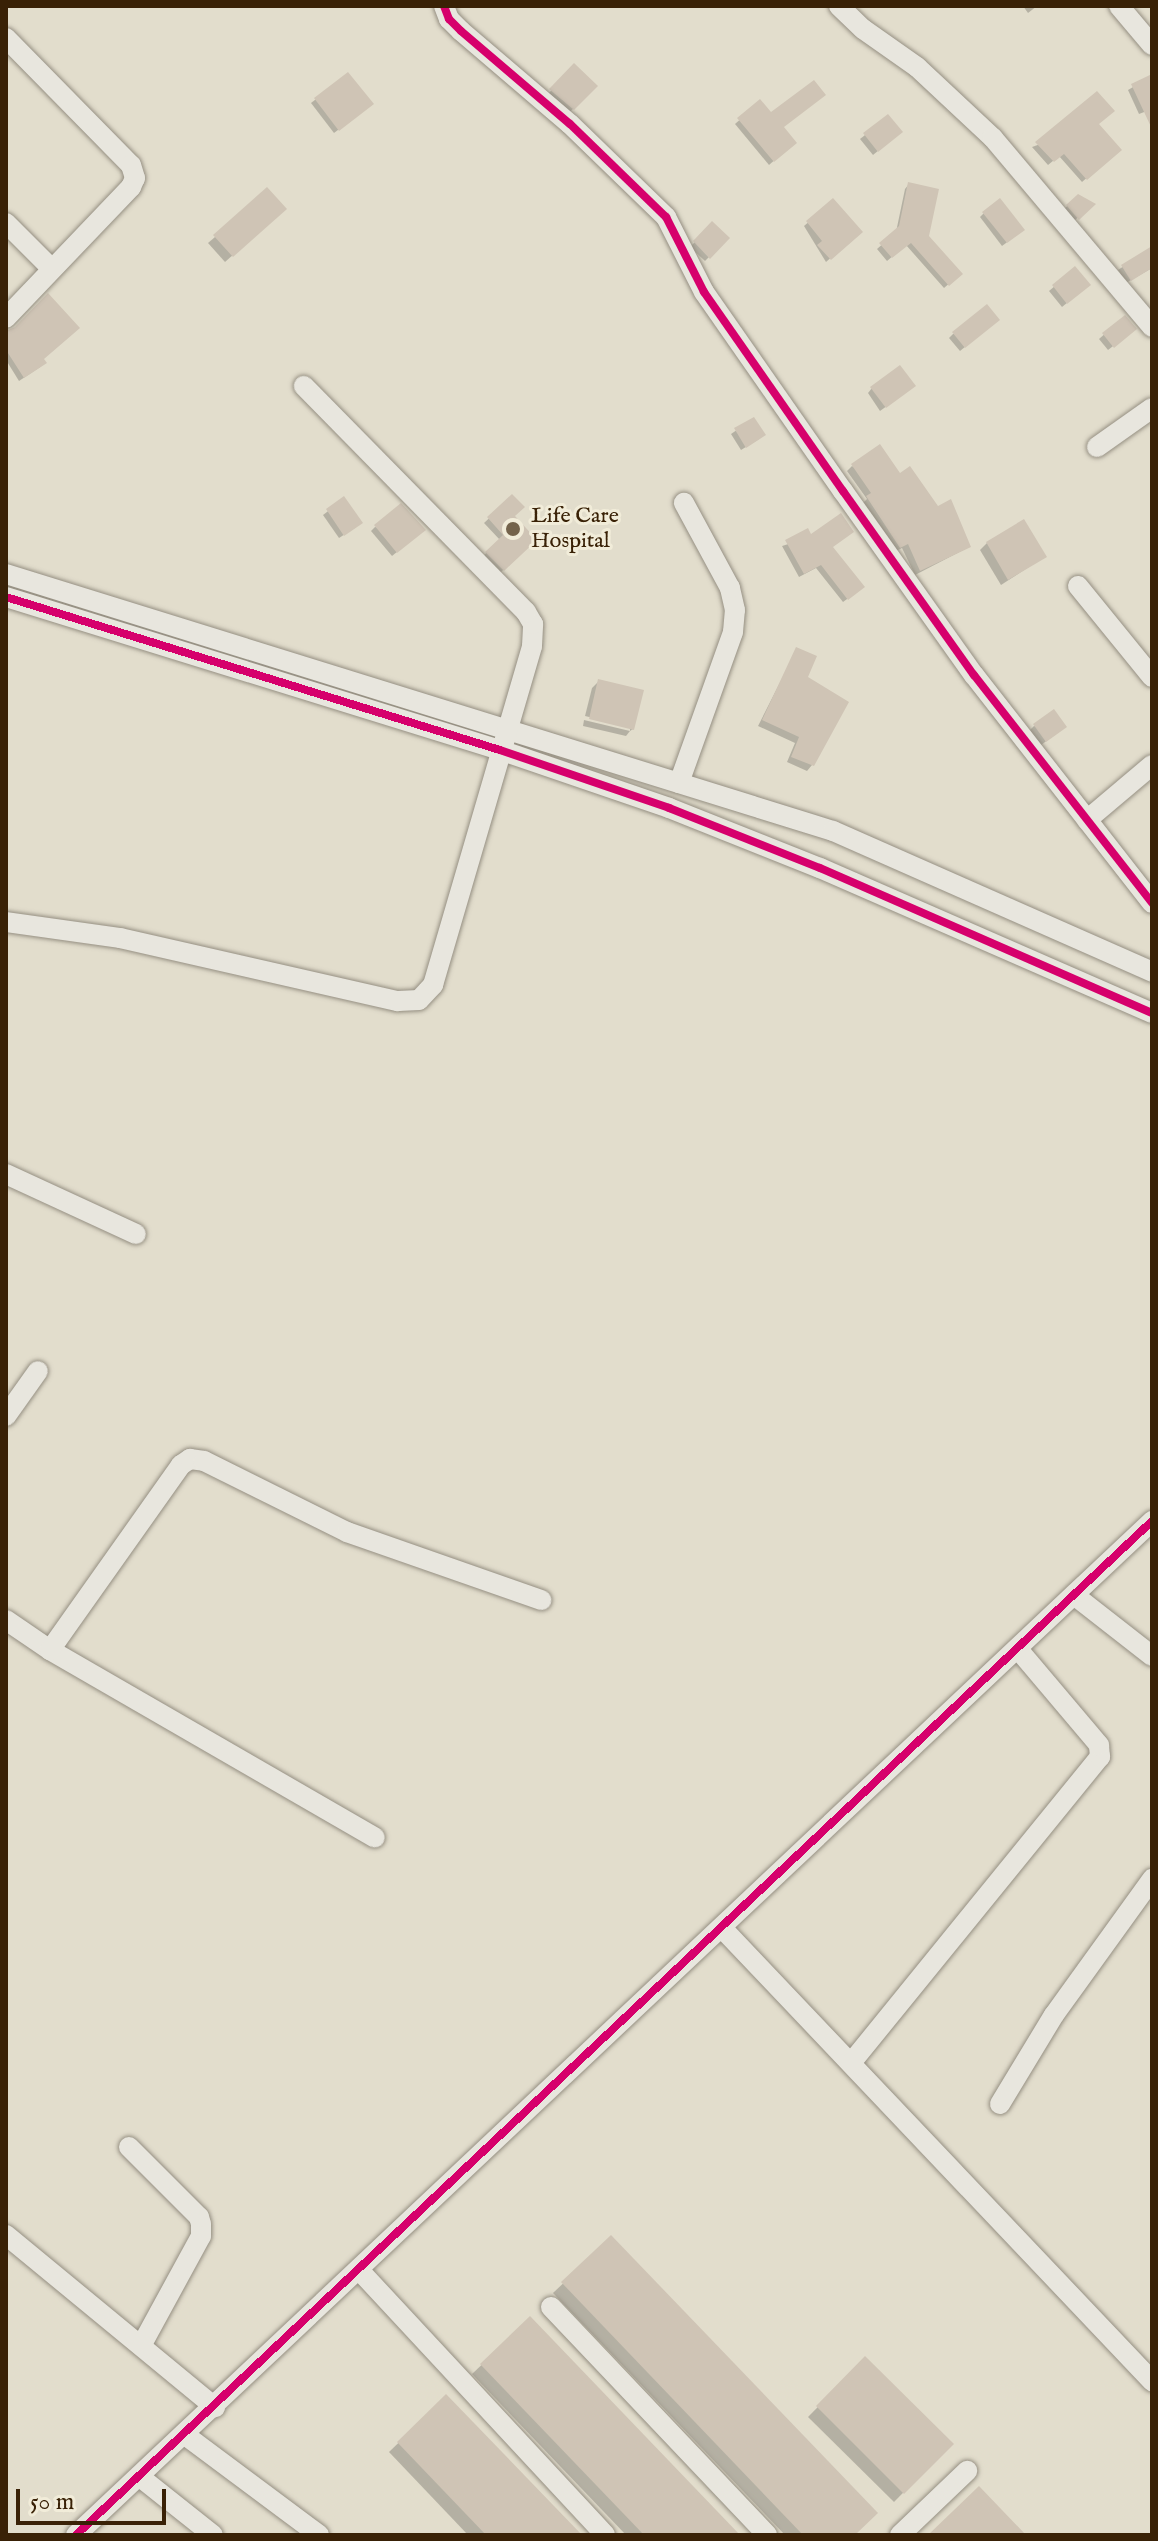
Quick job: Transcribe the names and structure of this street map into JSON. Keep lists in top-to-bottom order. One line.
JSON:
{"places":["Life Care Hospital"],"scale_bar":"50 m"}
